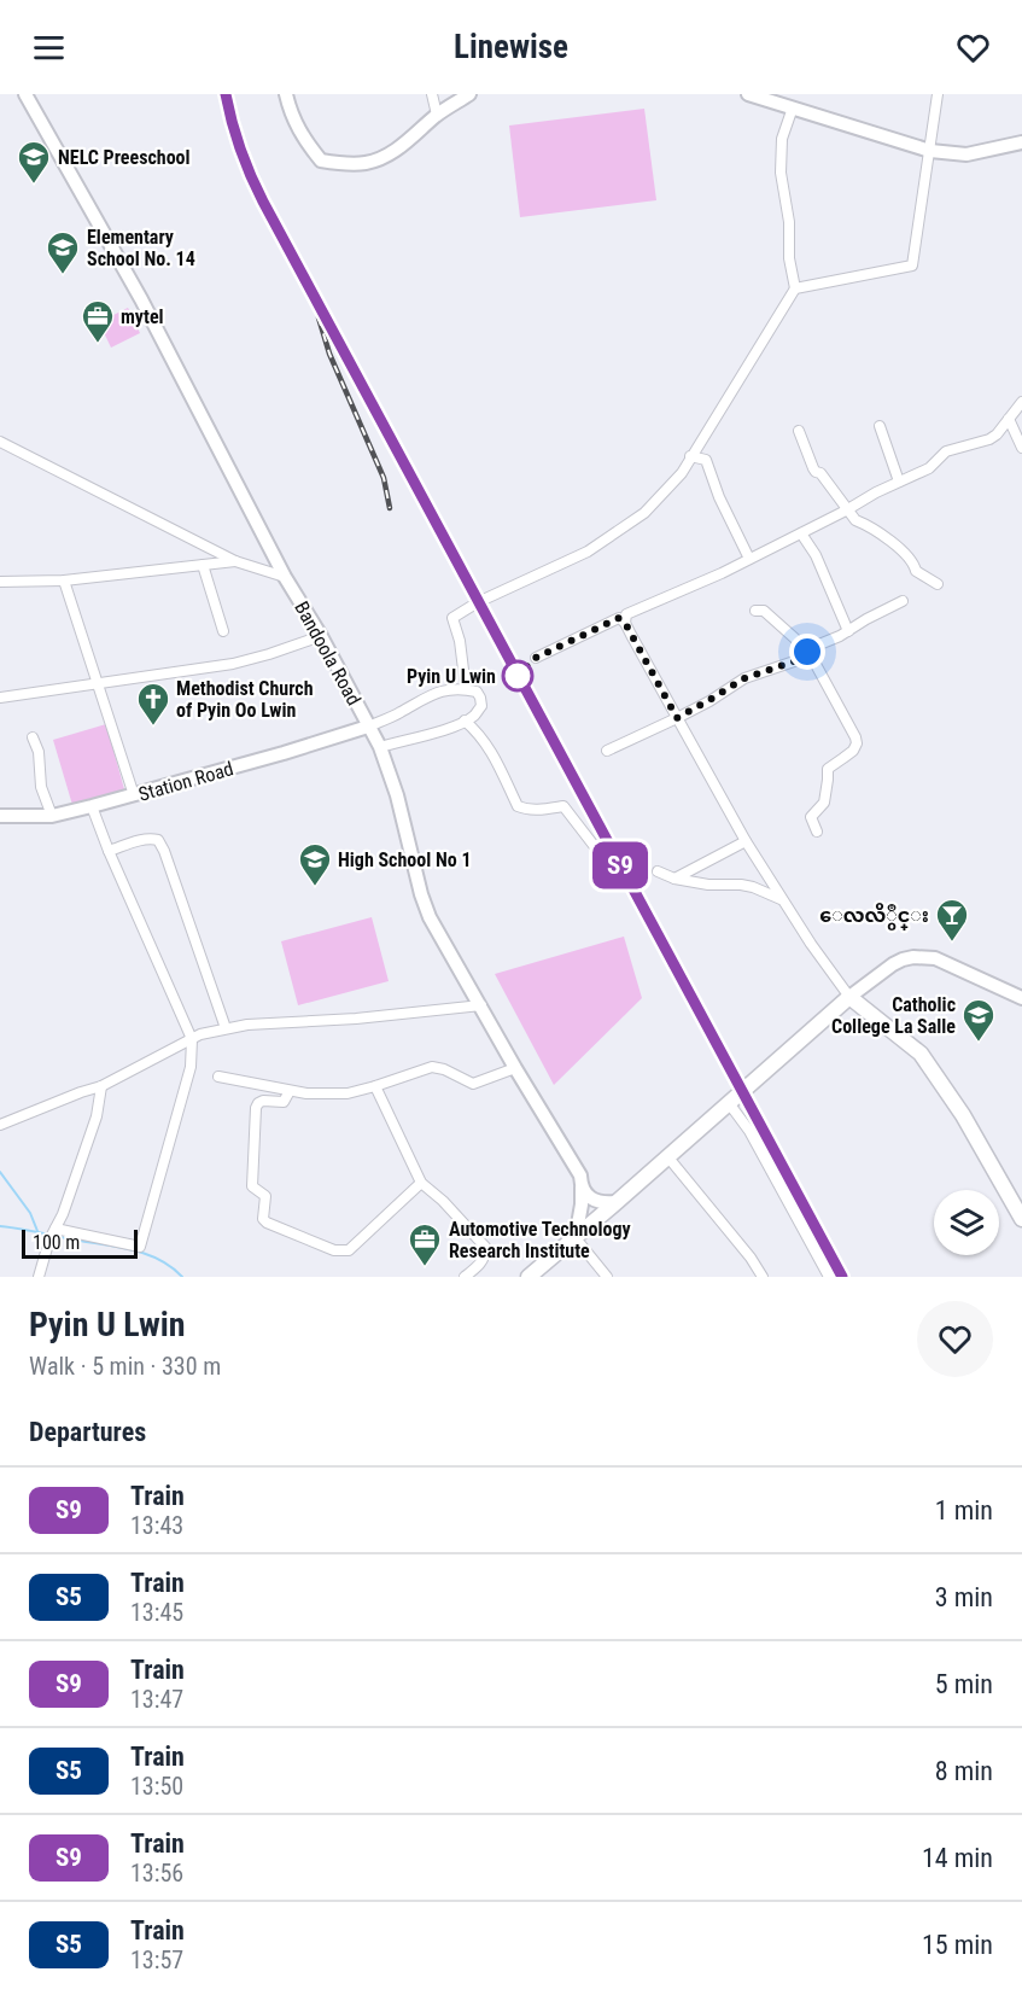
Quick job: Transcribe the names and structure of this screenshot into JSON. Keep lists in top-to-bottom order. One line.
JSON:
{"streets":{"street":["Bandoola Road","Station Road"]},"crossings":[["Bandoola Road","Station Road"]],"places":{"school or university":["NELC Preeschool","Elementary School No. 14","High School No 1","Catholic College La Salle"],"office":["mytel","Automotive Technology Research Institute"],"other":["Pyin U Lwin"],"church":["Methodist Church of Pyin Oo Lwin"],"bar":["ေလလိွဳင္း"]},"scale_bar":"100 m","page":{"header":"Linewise","on_map":"S9","scale":"100 m","heading":[["Pyin U Lwin","Walk · 5 min · 330 m"],"Departures"],"list":[{"mark":"S9","name":"Train","note":"13:43","value":"1 min"},{"mark":"S5","name":"Train","note":"13:45","value":"3 min"},{"mark":"S9","name":"Train","note":"13:47","value":"5 min"},{"mark":"S5","name":"Train","note":"13:50","value":"8 min"},{"mark":"S9","name":"Train","note":"13:56","value":"14 min"},{"mark":"S5","name":"Train","note":"13:57","value":"15 min"}]}}
